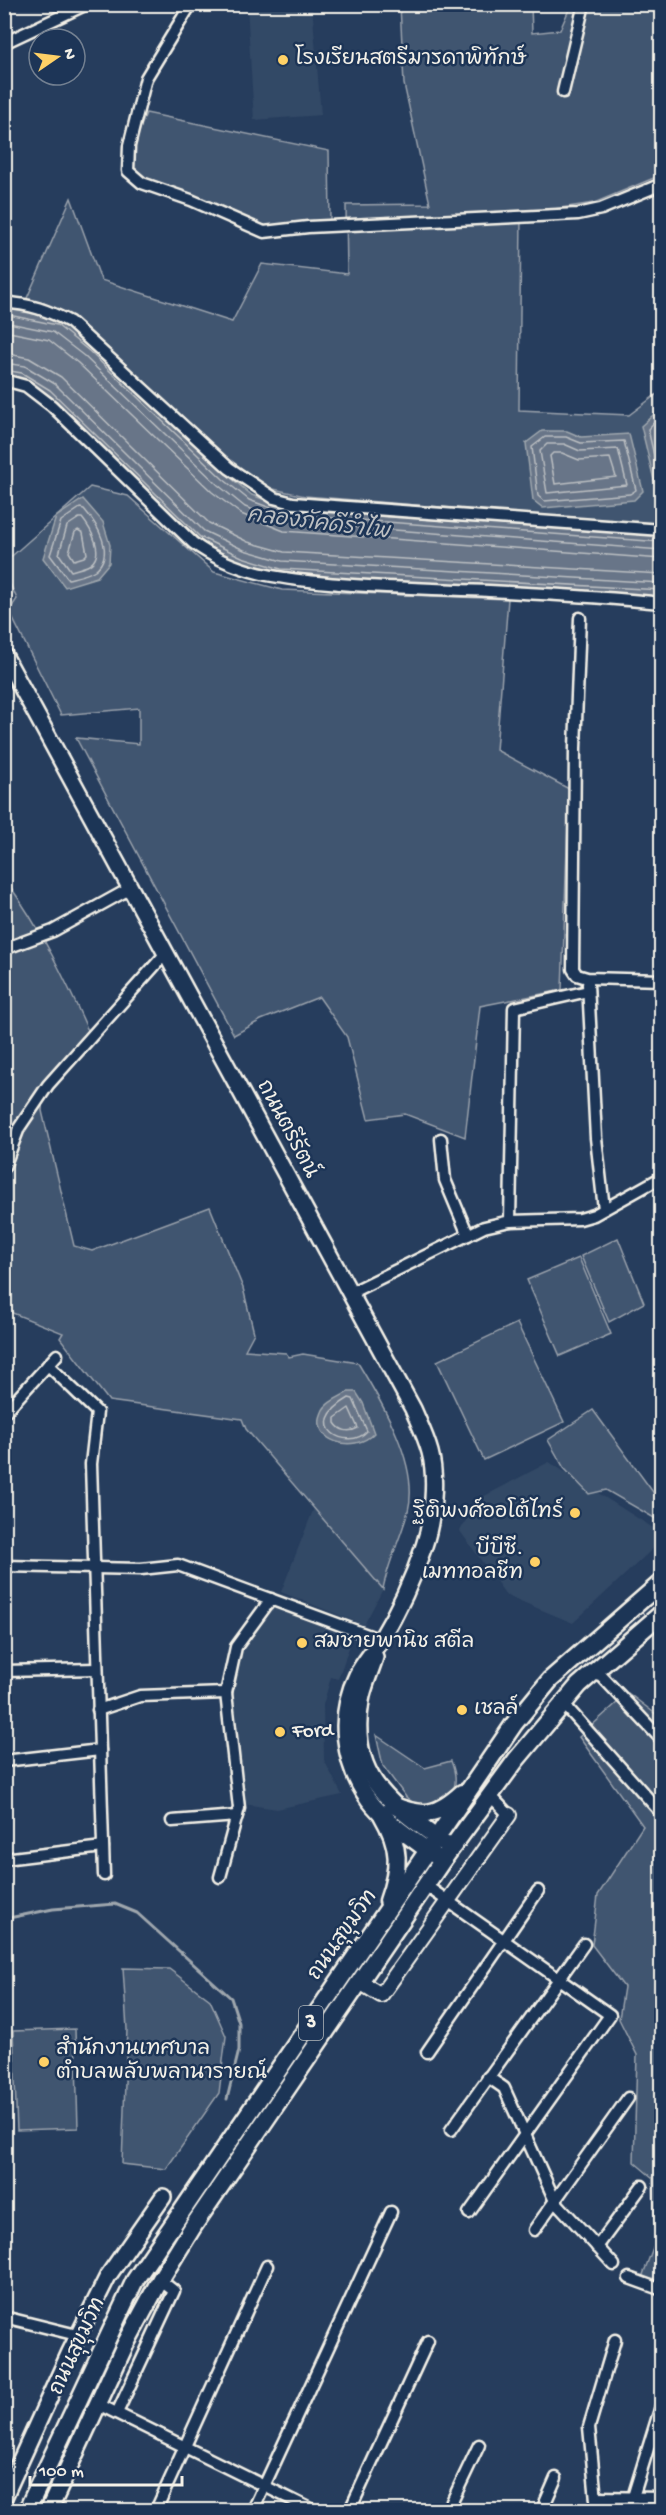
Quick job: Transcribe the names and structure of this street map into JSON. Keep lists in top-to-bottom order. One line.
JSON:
{"streets":{"highway":["ถนนสุขุมวิท","3"],"main road":["ถนนตรีรัตน์"]},"crossings":[["ถนนตรีรัตน์","ถนนสุขุมวิท"]],"water":["คลองภัคดีรำไพ"],"places":["โรงเรียนสตรีมารดาพิทักษ์","ฐิติพงศ์ออโต้ไทร์","บีบีซี. เมททอลชีท","สมชายพานิช สตีล","เชลล์","Ford","สำนักงานเทศบาล ตำบลพลับพลานารายณ์"],"scale_bar":"100 m","north":"right"}
